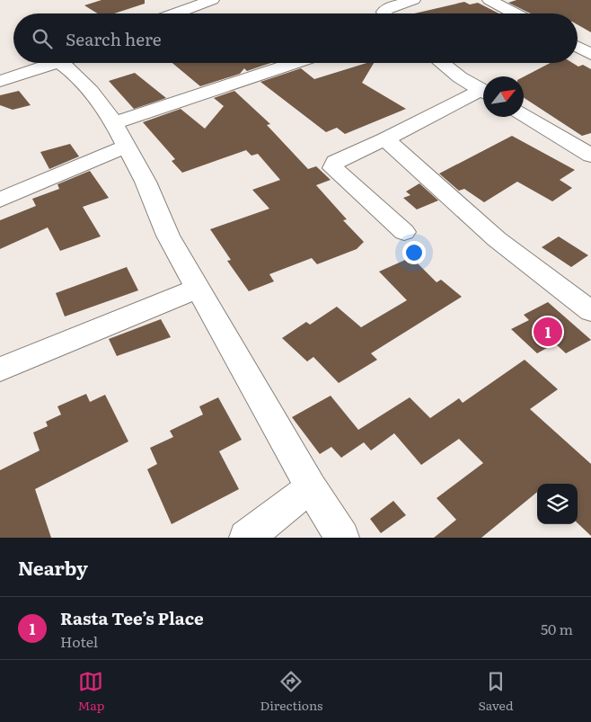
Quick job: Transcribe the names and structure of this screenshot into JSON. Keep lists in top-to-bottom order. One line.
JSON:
{"north":"top right","page":{"search":"Search here","pins":"1","heading":"Nearby","list":[{"mark":"1","name":"Rasta Tee’s Place","note":"Hotel","value":"50 m"}],"nav":["Map","Directions","Saved"]}}
